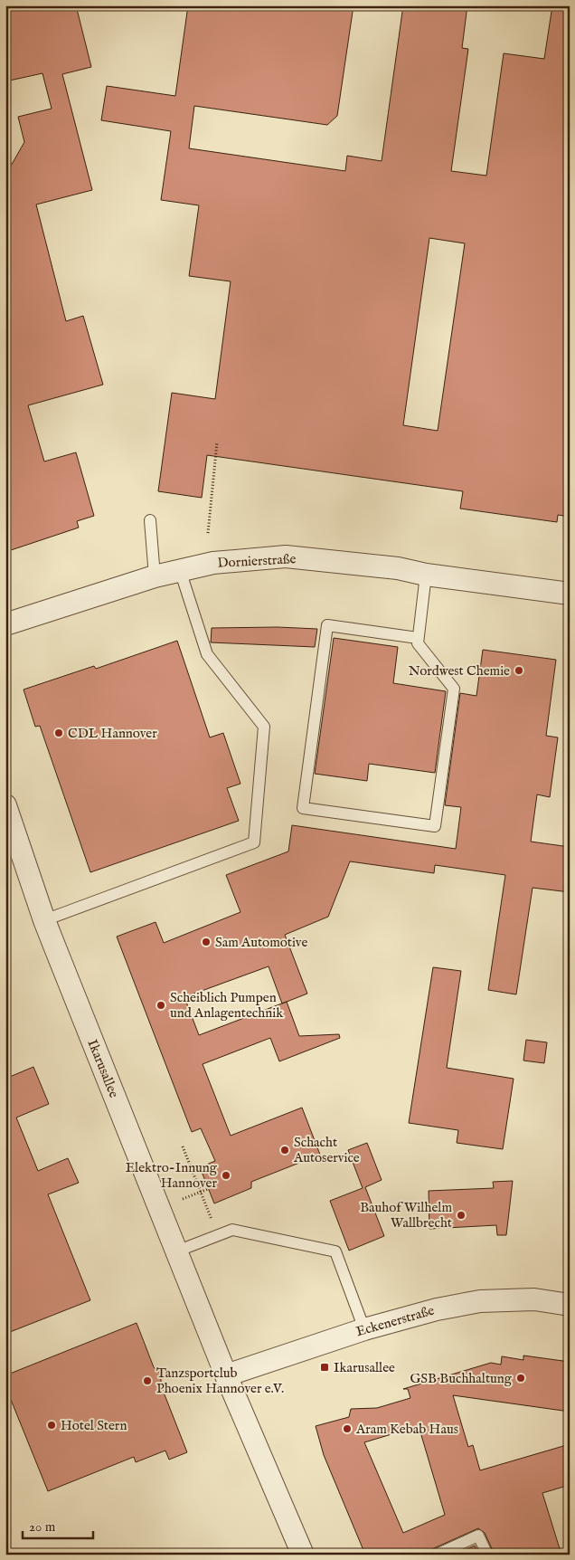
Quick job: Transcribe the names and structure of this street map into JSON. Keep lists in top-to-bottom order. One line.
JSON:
{"streets":{"street":["Dornierstraße","Ikarusallee","Eckenerstraße"]},"crossings":[["Ikarusallee","Eckenerstraße"]],"places":{"other":["Nordwest Chemie","CDL Hannover","Sam Automotive","Scheiblich Pumpen und Anlagentechnik","Schacht Autoservice","Elektro-Innung Hannover","Bauhof Wilhelm Wallbrecht","GSB Buchhaltung","Tanzsportclub Phoenix Hannover e.V.","Hotel Stern","Aram Kebab Haus"],"transit":["Ikarusallee"]},"scale_bar":"20 m"}
